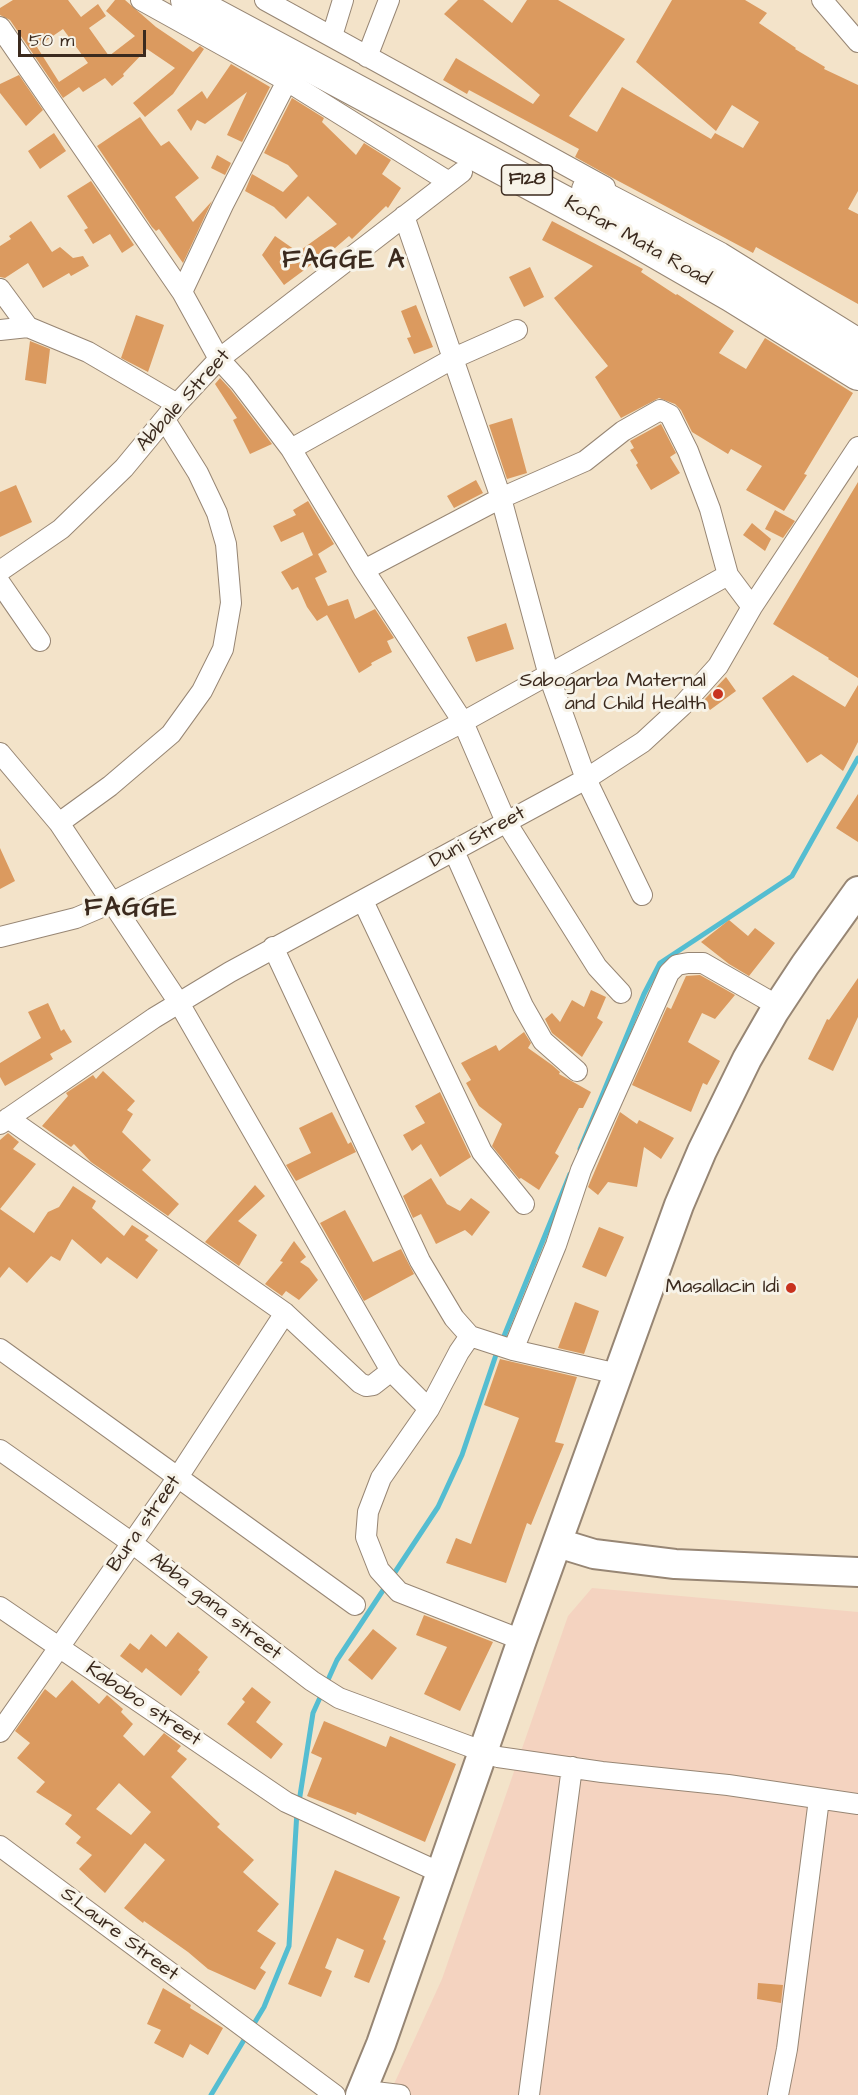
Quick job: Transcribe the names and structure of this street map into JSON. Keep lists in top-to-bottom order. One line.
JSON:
{"streets":{"main road":["F128","Kofar Mata Road"],"street":["Abbale Street","Duni Street","Bura street","Abba gana street","Kabobo street","S.Laure Street"]},"crossings":[["Bura street","Abba gana street"],["Bura street","Kabobo street"]],"districts":["FAGGE A","FAGGE"],"places":["Sabogarba Maternal and Child Health","Masallacin Idi"],"scale_bar":"50 m"}
